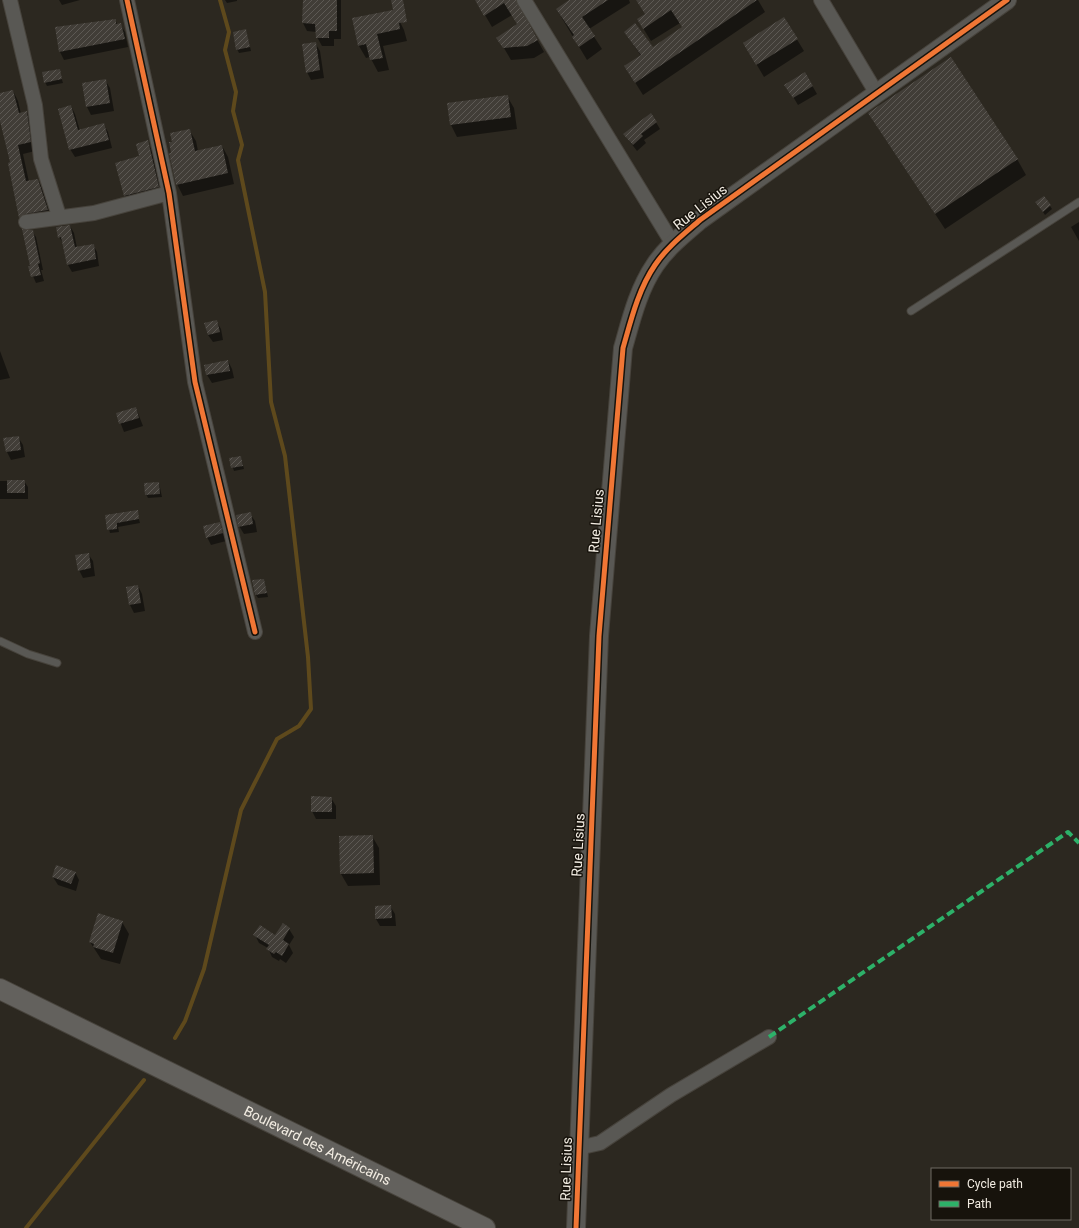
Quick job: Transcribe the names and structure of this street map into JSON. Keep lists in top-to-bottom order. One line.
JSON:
{"streets":{"main road":["Boulevard des Américains"],"street":["Rue Lisius"]},"legend":["Cycle path","Path"]}
